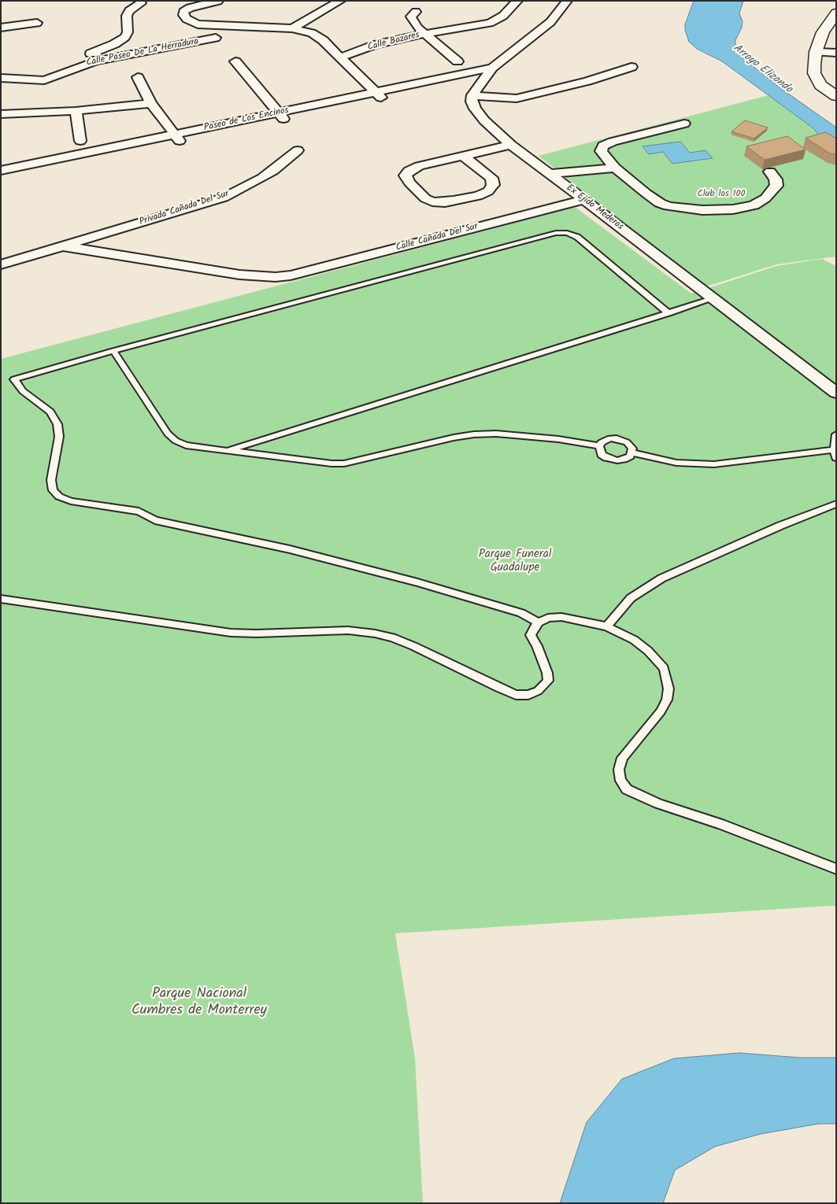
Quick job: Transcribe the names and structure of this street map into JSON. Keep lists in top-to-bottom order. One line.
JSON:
{"streets":{"street":["Calle Bazares","Calle Paseo De La Herradura","Paseo de Los Encinos","Ex Ejido Mederos","Privada Cañada Del Sur","Calle Cañada Del Sur"]},"crossings":[["Ex Ejido Mederos","Calle Cañada Del Sur"],["Privada Cañada Del Sur","Calle Cañada Del Sur"]],"water":["Arroyo Elizondo"],"parks":["Club los 100","Parque Funeral Guadalupe","Parque Nacional Cumbres de Monterrey"]}
